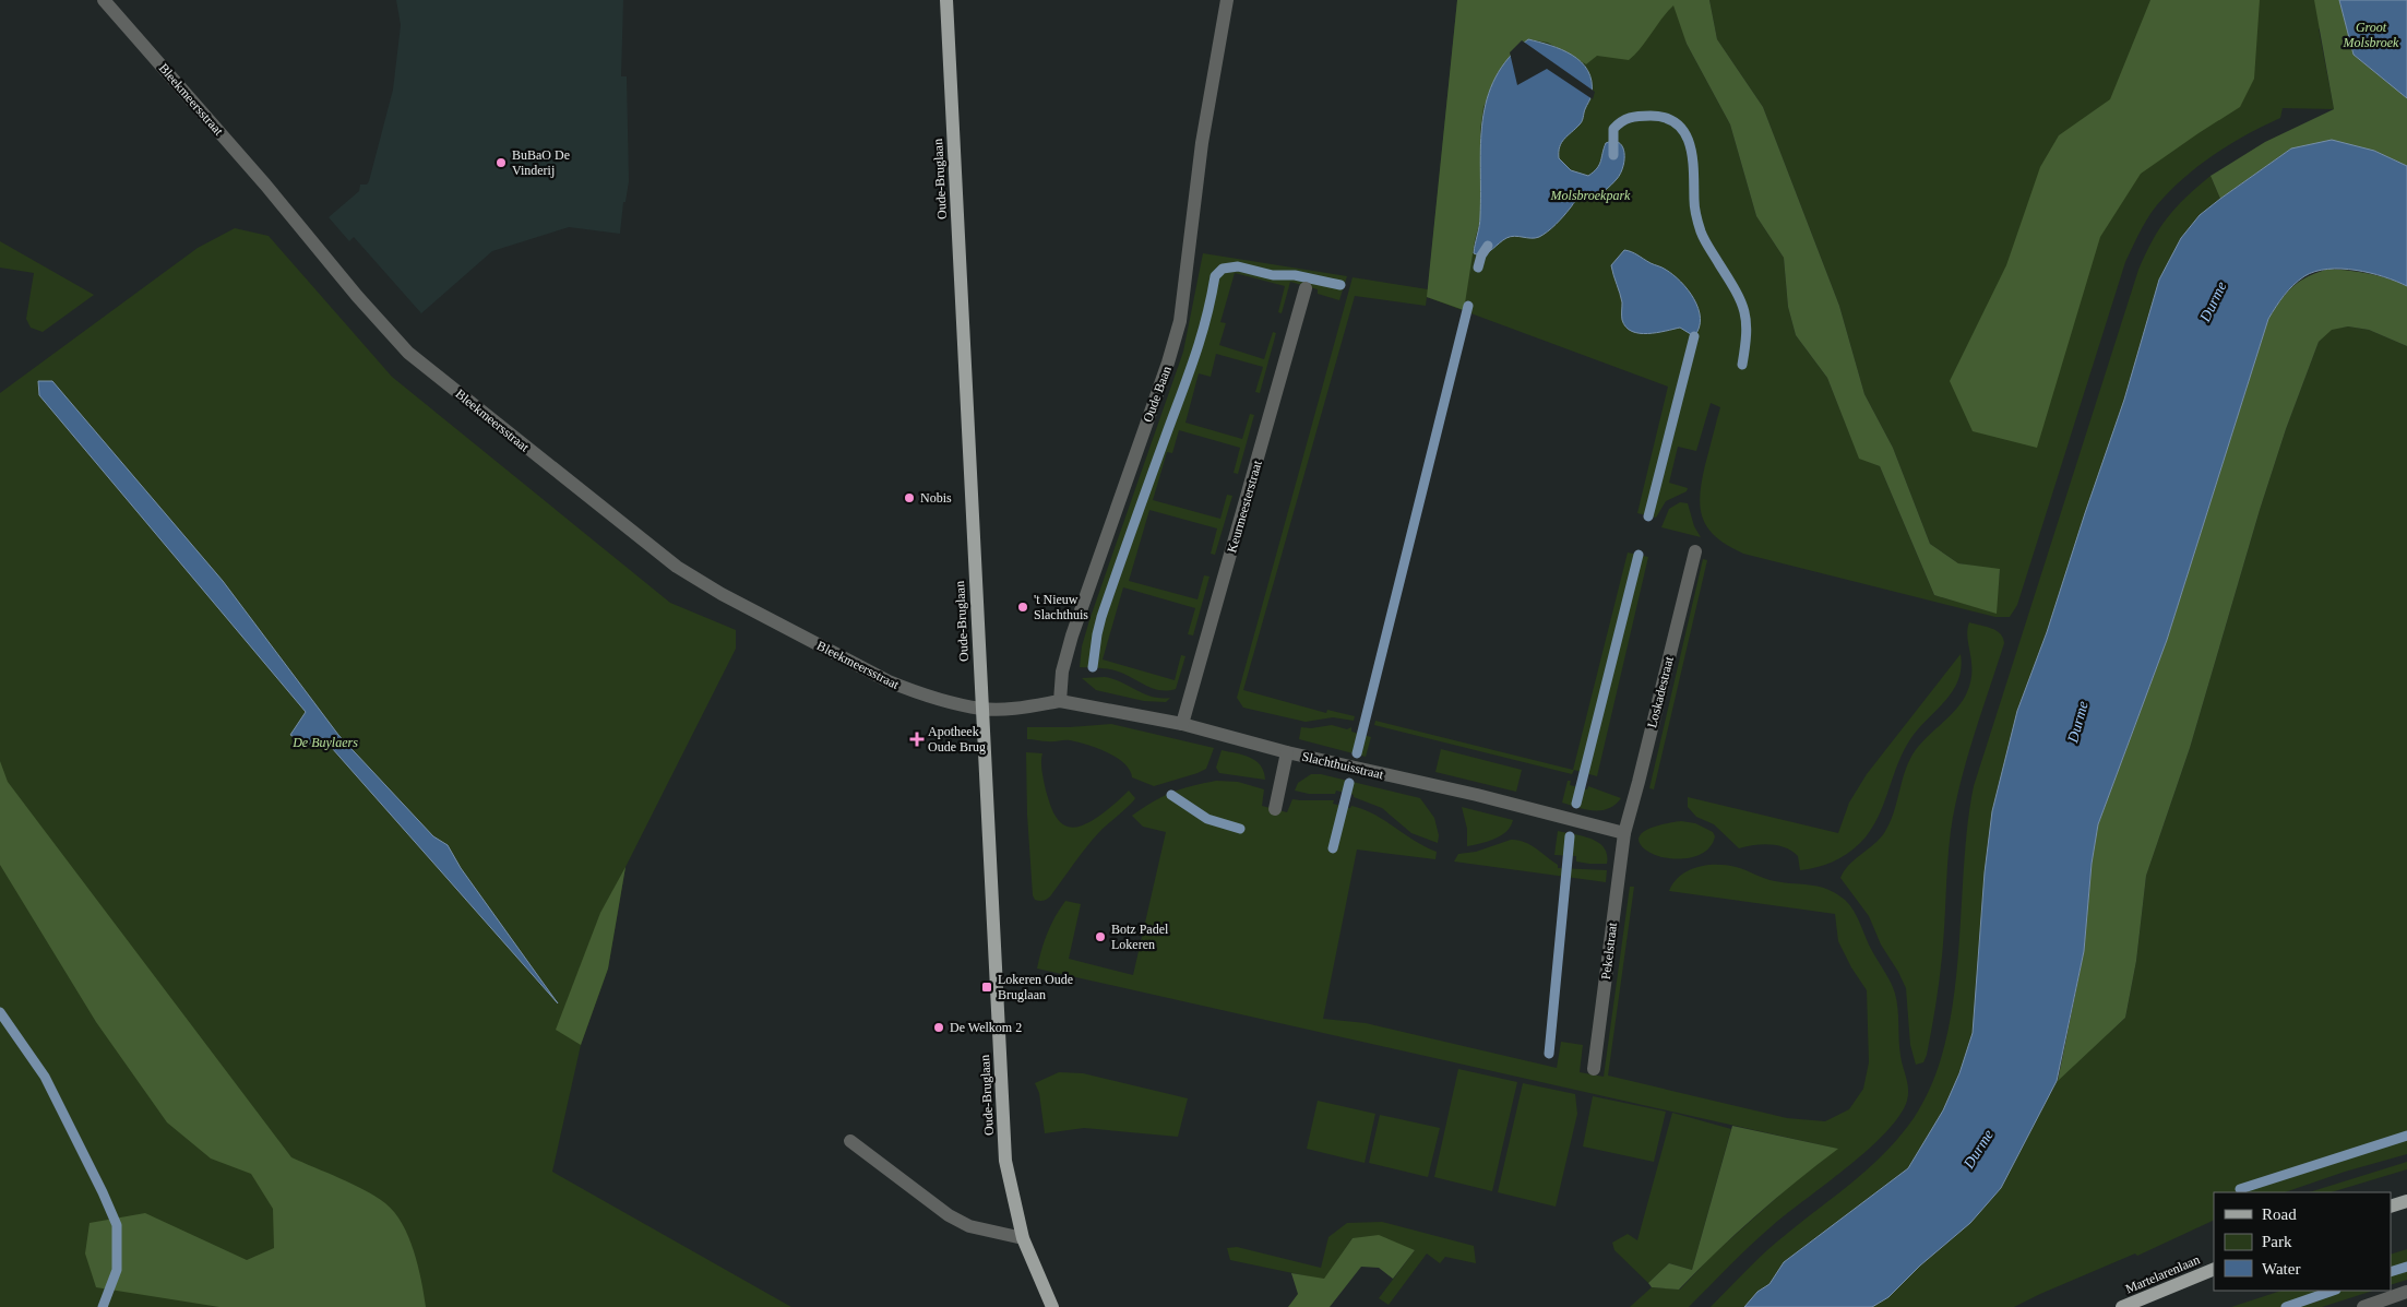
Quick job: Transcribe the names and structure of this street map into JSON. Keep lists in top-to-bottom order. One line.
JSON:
{"streets":{"main road":["Oude-Bruglaan","Martelarenlaan"],"street":["Bleekmeersstraat","Oude Baan","Keurmeesterstraat","Loskadestraat","Slachthuisstraat","Pekelstraat"]},"crossings":[["Bleekmeersstraat","Oude-Bruglaan"],["Oude Baan","Slachthuisstraat"],["Keurmeesterstraat","Slachthuisstraat"],["Loskadestraat","Slachthuisstraat"],["Loskadestraat","Pekelstraat"],["Slachthuisstraat","Pekelstraat"]],"water":["Durme"],"parks":["Groot Molsbroek","Molsbroekpark","De Buylaers"],"places":{"other":["BuBaO De Vinderij","Nobis","'t Nieuw Slachthuis","Botz Padel Lokeren","De Welkom 2"],"health":["Apotheek Oude Brug"],"transit":["Lokeren Oude Bruglaan"]},"legend":["Road","Park","Water"]}
